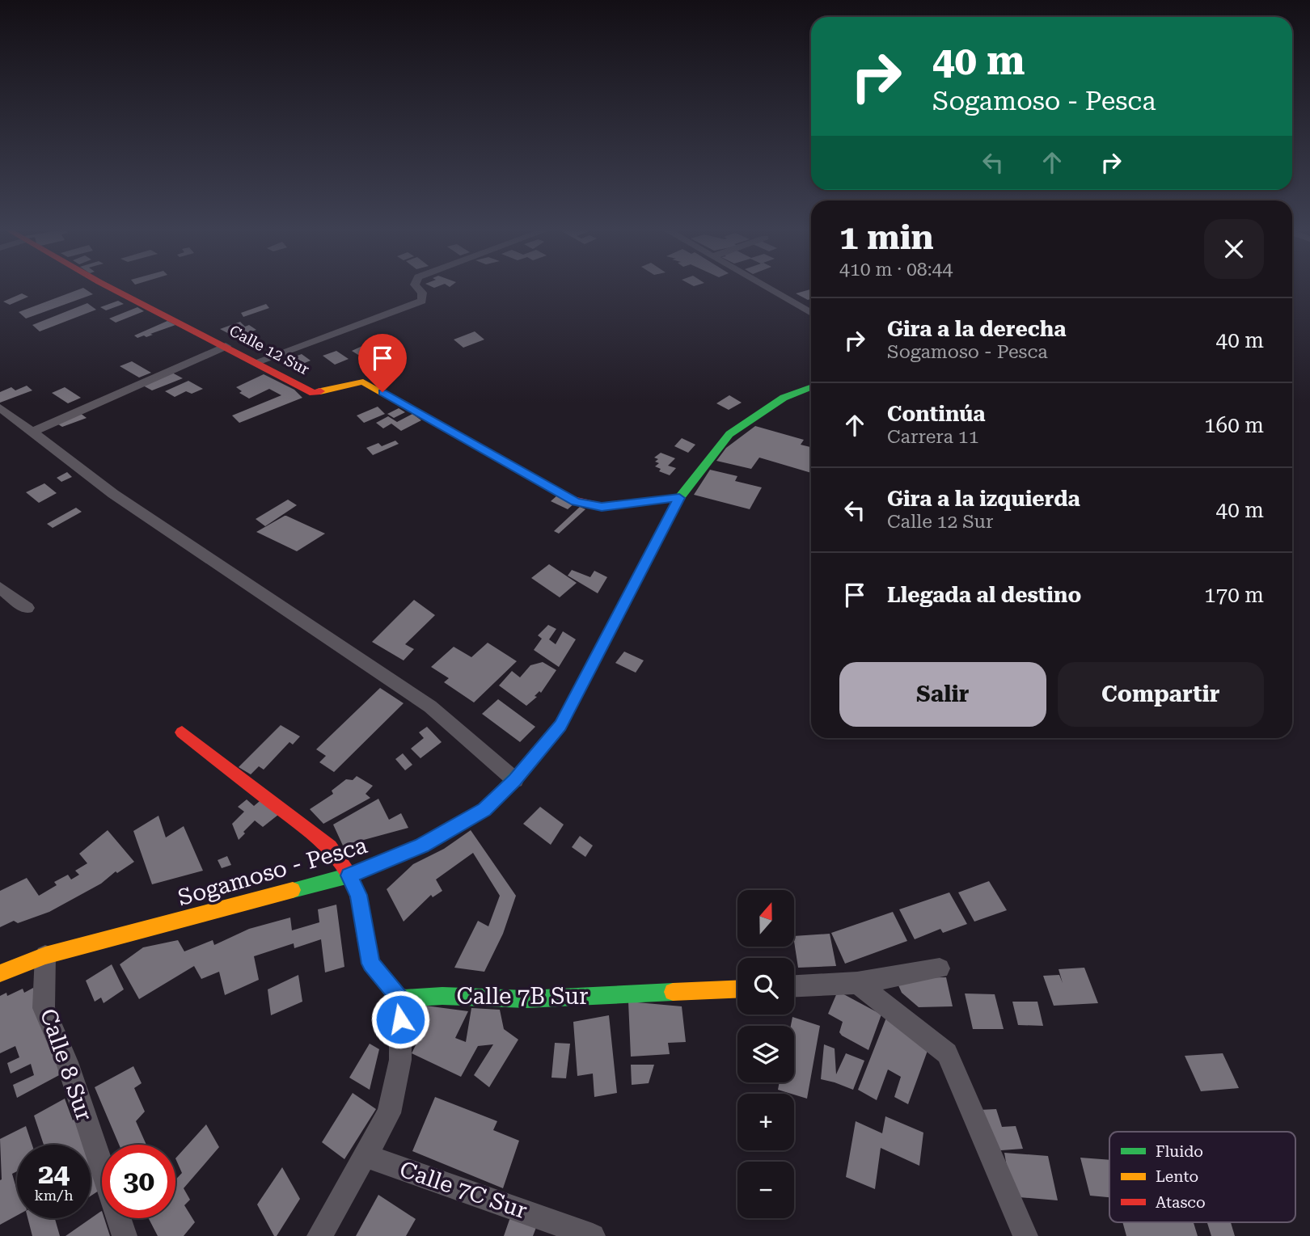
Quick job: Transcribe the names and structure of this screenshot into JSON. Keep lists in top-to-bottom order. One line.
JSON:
{"streets":{"street":["Calle 12 Sur","Sogamoso - Pesca","Calle 7B Sur","Calle 8 Sur","Calle 7C Sur"]},"crossings":[["Calle 12 Sur","Sogamoso - Pesca"],["Sogamoso - Pesca","Calle 8 Sur"]],"legend":["Fluido","Lento","Atasco"],"north":"top","page":{"turn":["40 m","Sogamoso - Pesca"],"heading":["1 min","410 m · 08:44"],"list":[{"name":"Gira a la derecha","note":"Sogamoso - Pesca","value":"40 m"},{"name":"Continúa","note":"Carrera 11","value":"160 m"},{"name":"Gira a la izquierda","note":"Calle 12 Sur","value":"40 m"},{"name":"Llegada al destino","value":"170 m"}],"buttons":["Salir","Compartir"],"map_buttons":["+","−"],"speed":"24 km/h","limit":"30"}}
